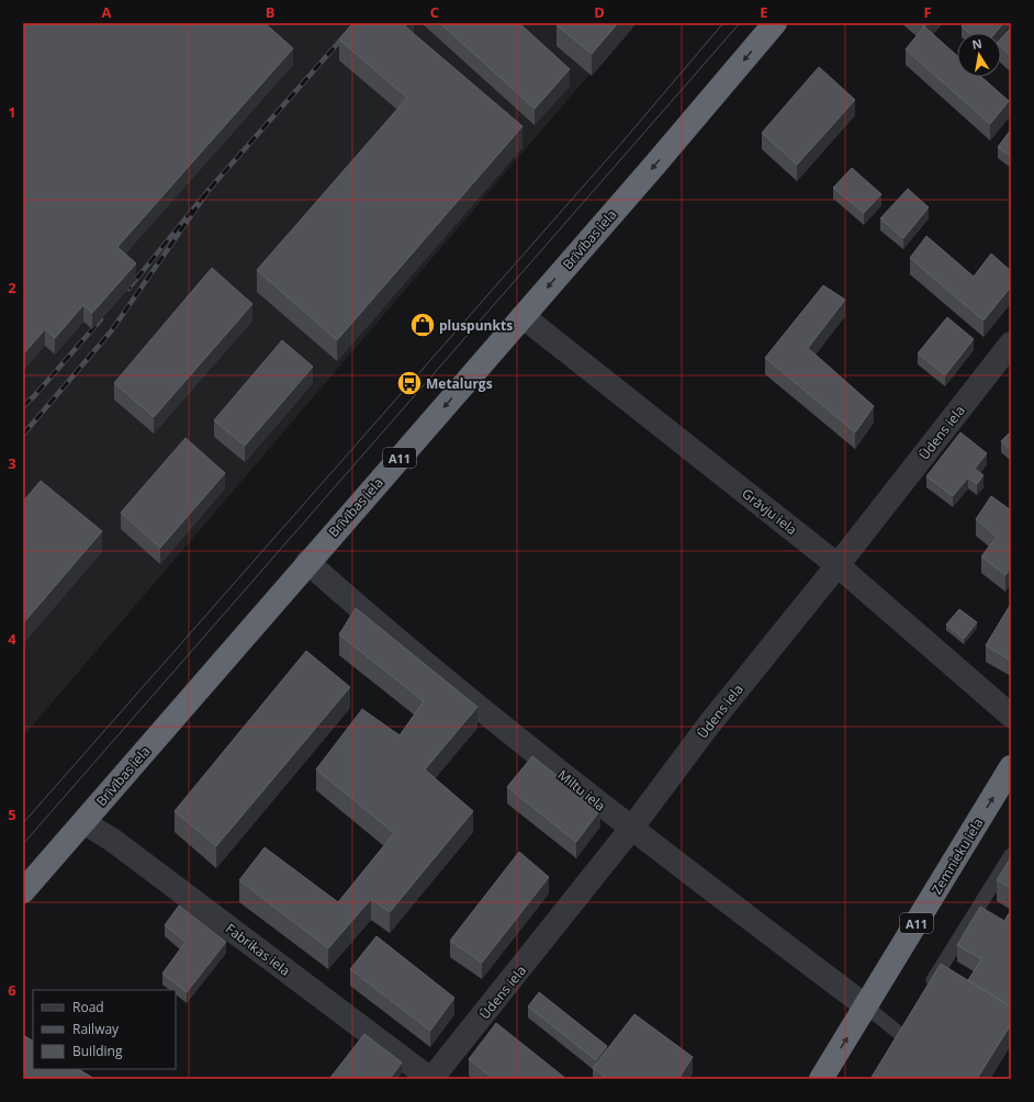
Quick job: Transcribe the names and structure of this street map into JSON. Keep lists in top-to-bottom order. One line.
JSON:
{"streets":{"highway":["Brīvības iela","A11","Zemnieku iela"],"street":["Ūdens iela","Grāvju iela","Miltu iela","Fabrikas iela"]},"crossings":[["Brīvības iela","Grāvju iela"],["Brīvības iela","Miltu iela"],["Brīvības iela","Fabrikas iela"],["Ūdens iela","Grāvju iela"],["Ūdens iela","Miltu iela"],["Ūdens iela","Fabrikas iela"],["Miltu iela","Zemnieku iela"]],"one_way":["Brīvības iela","Zemnieku iela"],"places":{"shop":["pluspunkts"],"bus stop":["Metalurgs"]},"legend":["Road","Railway","Building"],"north":"top","grid":{"columns":["A","B","C","D","E","F"],"rows":["1","2","3","4","5","6"]}}
